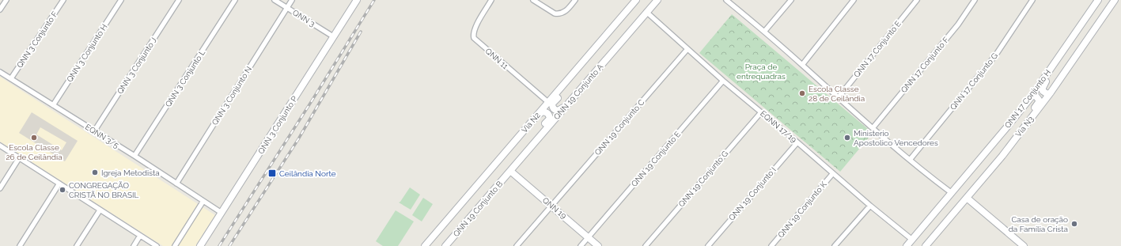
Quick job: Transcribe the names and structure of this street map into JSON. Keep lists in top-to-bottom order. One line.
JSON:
{"streets":{"main road":["QNN 19 Conjunto A","QNN 17 Conjunto H","Via N2","QNN 3 Conjunto P","Via N3","QNN 19","QNN 19 Conjunto B"],"street":["QNN 3","QNN 3 Conjunto F","QNN 17 Conjunto E","QNN 3 Conjunto H","QNN 11","QNN 17 Conjunto F","QNN 3 Conjunto J","QNN 3 Conjunto L","QNN 17 Conjunto G","QNN 3 Conjunto N","EQNN 17/19","QNN 19 Conjunto C","EQNN 3/5","QNN 19 Conjunto E","QNN 19 Conjunto G","QNN 19 Conjunto I","QNN 19 Conjunto K"]},"crossings":[["QNN 3","QNN 3 Conjunto N"],["QNN 3","QNN 3 Conjunto P"],["QNN 3 Conjunto F","EQNN 3/5"],["QNN 3 Conjunto H","EQNN 3/5"],["QNN 11","Via N2"],["QNN 3 Conjunto J","EQNN 3/5"],["QNN 3 Conjunto L","EQNN 3/5"],["QNN 19 Conjunto A","EQNN 17/19"],["QNN 19 Conjunto A","QNN 19"],["QNN 19 Conjunto A","QNN 19 Conjunto B"],["QNN 3 Conjunto N","EQNN 3/5"],["QNN 3 Conjunto P","EQNN 3/5"],["EQNN 17/19","QNN 19 Conjunto C"],["EQNN 17/19","QNN 19 Conjunto E"],["EQNN 17/19","QNN 19 Conjunto G"],["EQNN 17/19","QNN 19 Conjunto I"],["EQNN 17/19","QNN 19 Conjunto K"],["QNN 19 Conjunto C","QNN 19"],["QNN 19 Conjunto E","QNN 19"],["QNN 19","QNN 19 Conjunto B"]],"parks":["Praça de entrequadras"],"places":{"other":["Escola Classe 28 de Ceilândia","Escola Classe 26 de Ceilândia","Ministerio Apostolico Vencedores","Igreja Metodista","CONGREGAÇÃO CRISTÃ NO BRASIL","Casa de oração da Família Crista"],"transit":["Ceilândia Norte"]}}
